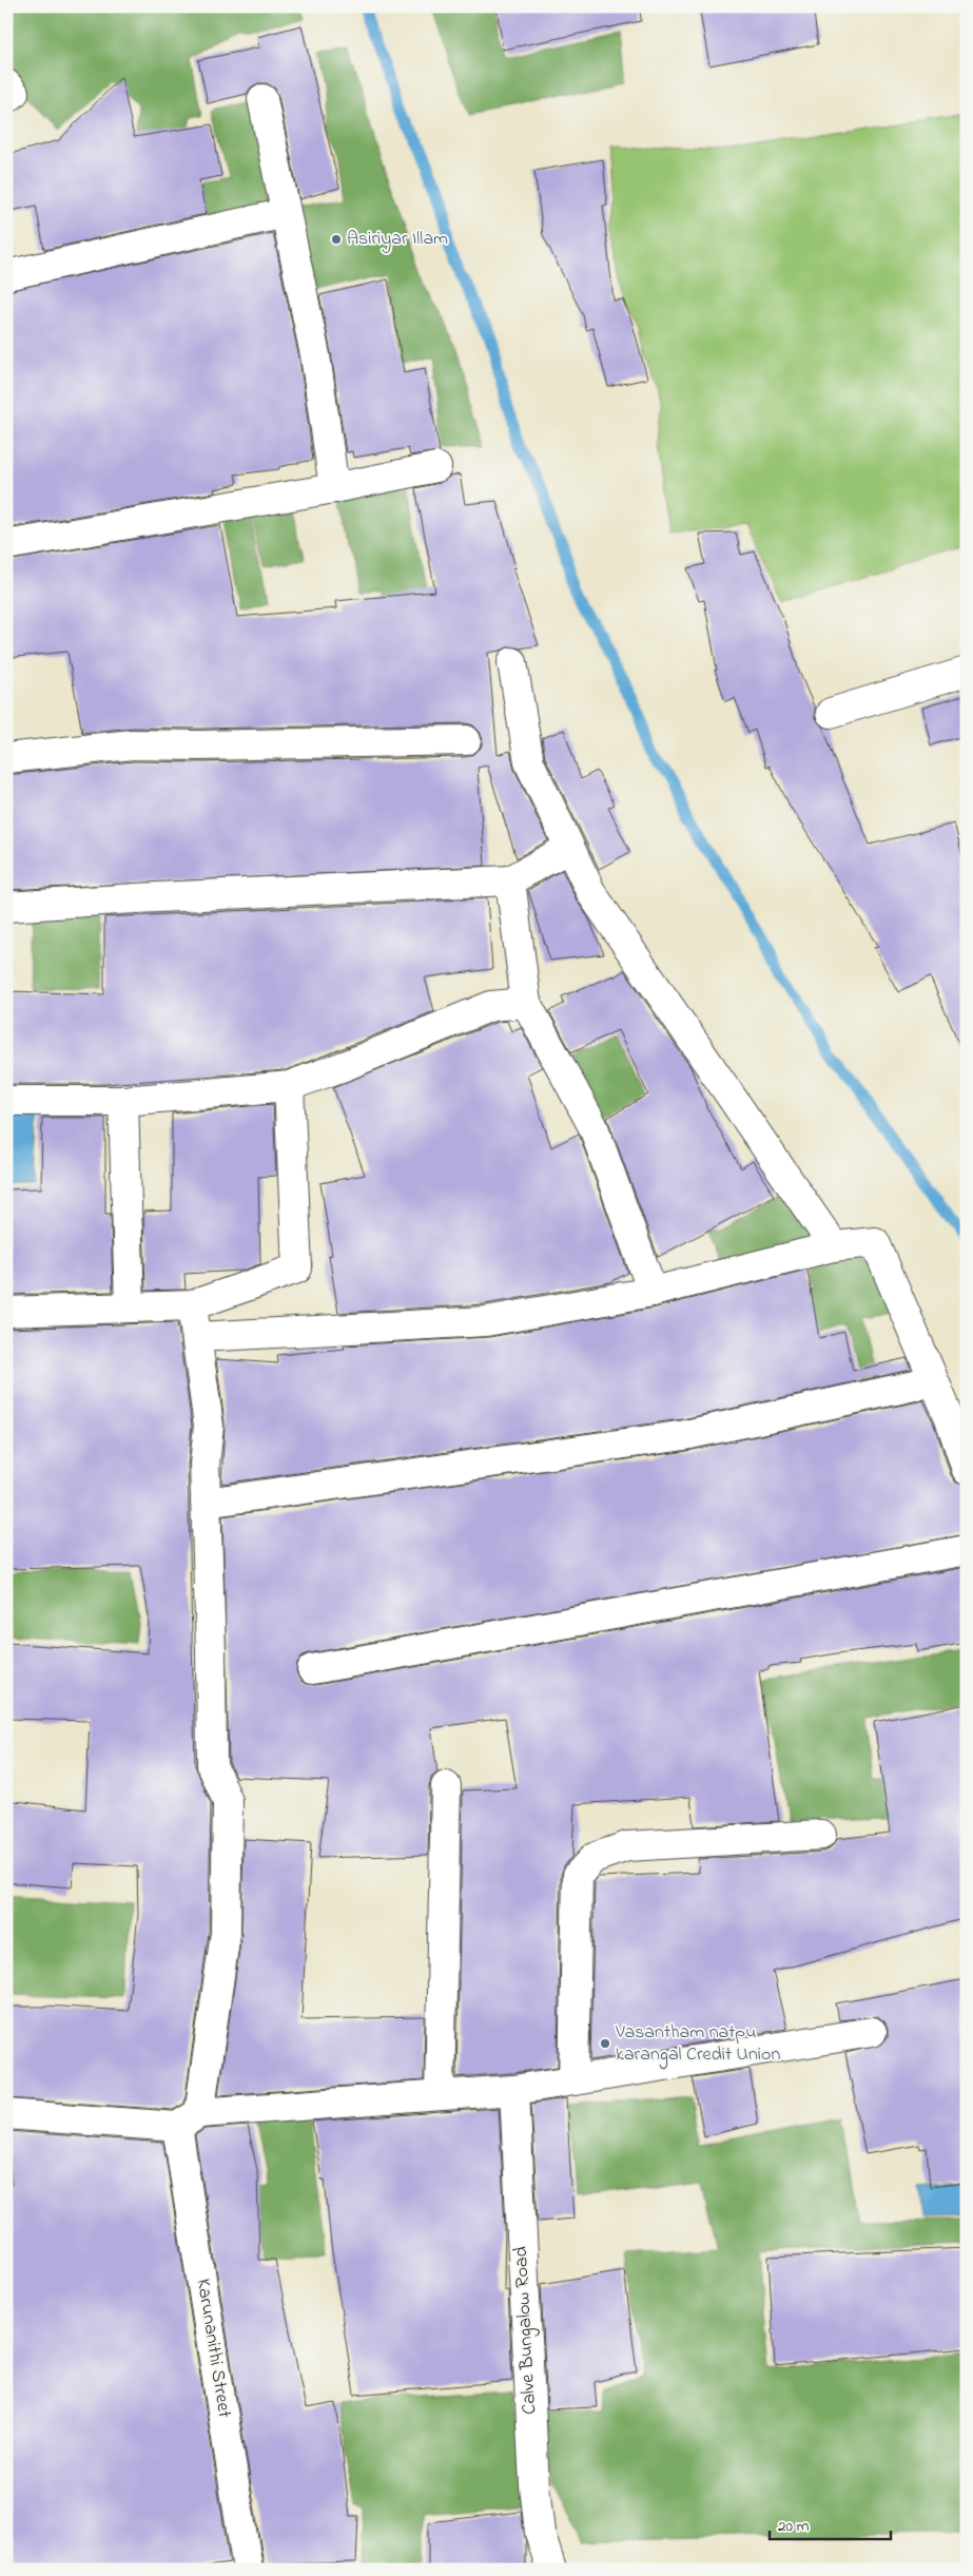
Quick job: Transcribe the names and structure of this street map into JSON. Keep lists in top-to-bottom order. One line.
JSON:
{"streets":{"street":["Calve Bungalow Road","Karunanithi Street"]},"places":["Asiriyar Illam","Vasantham natpu karangal Credit Union"],"scale_bar":"20 m"}
